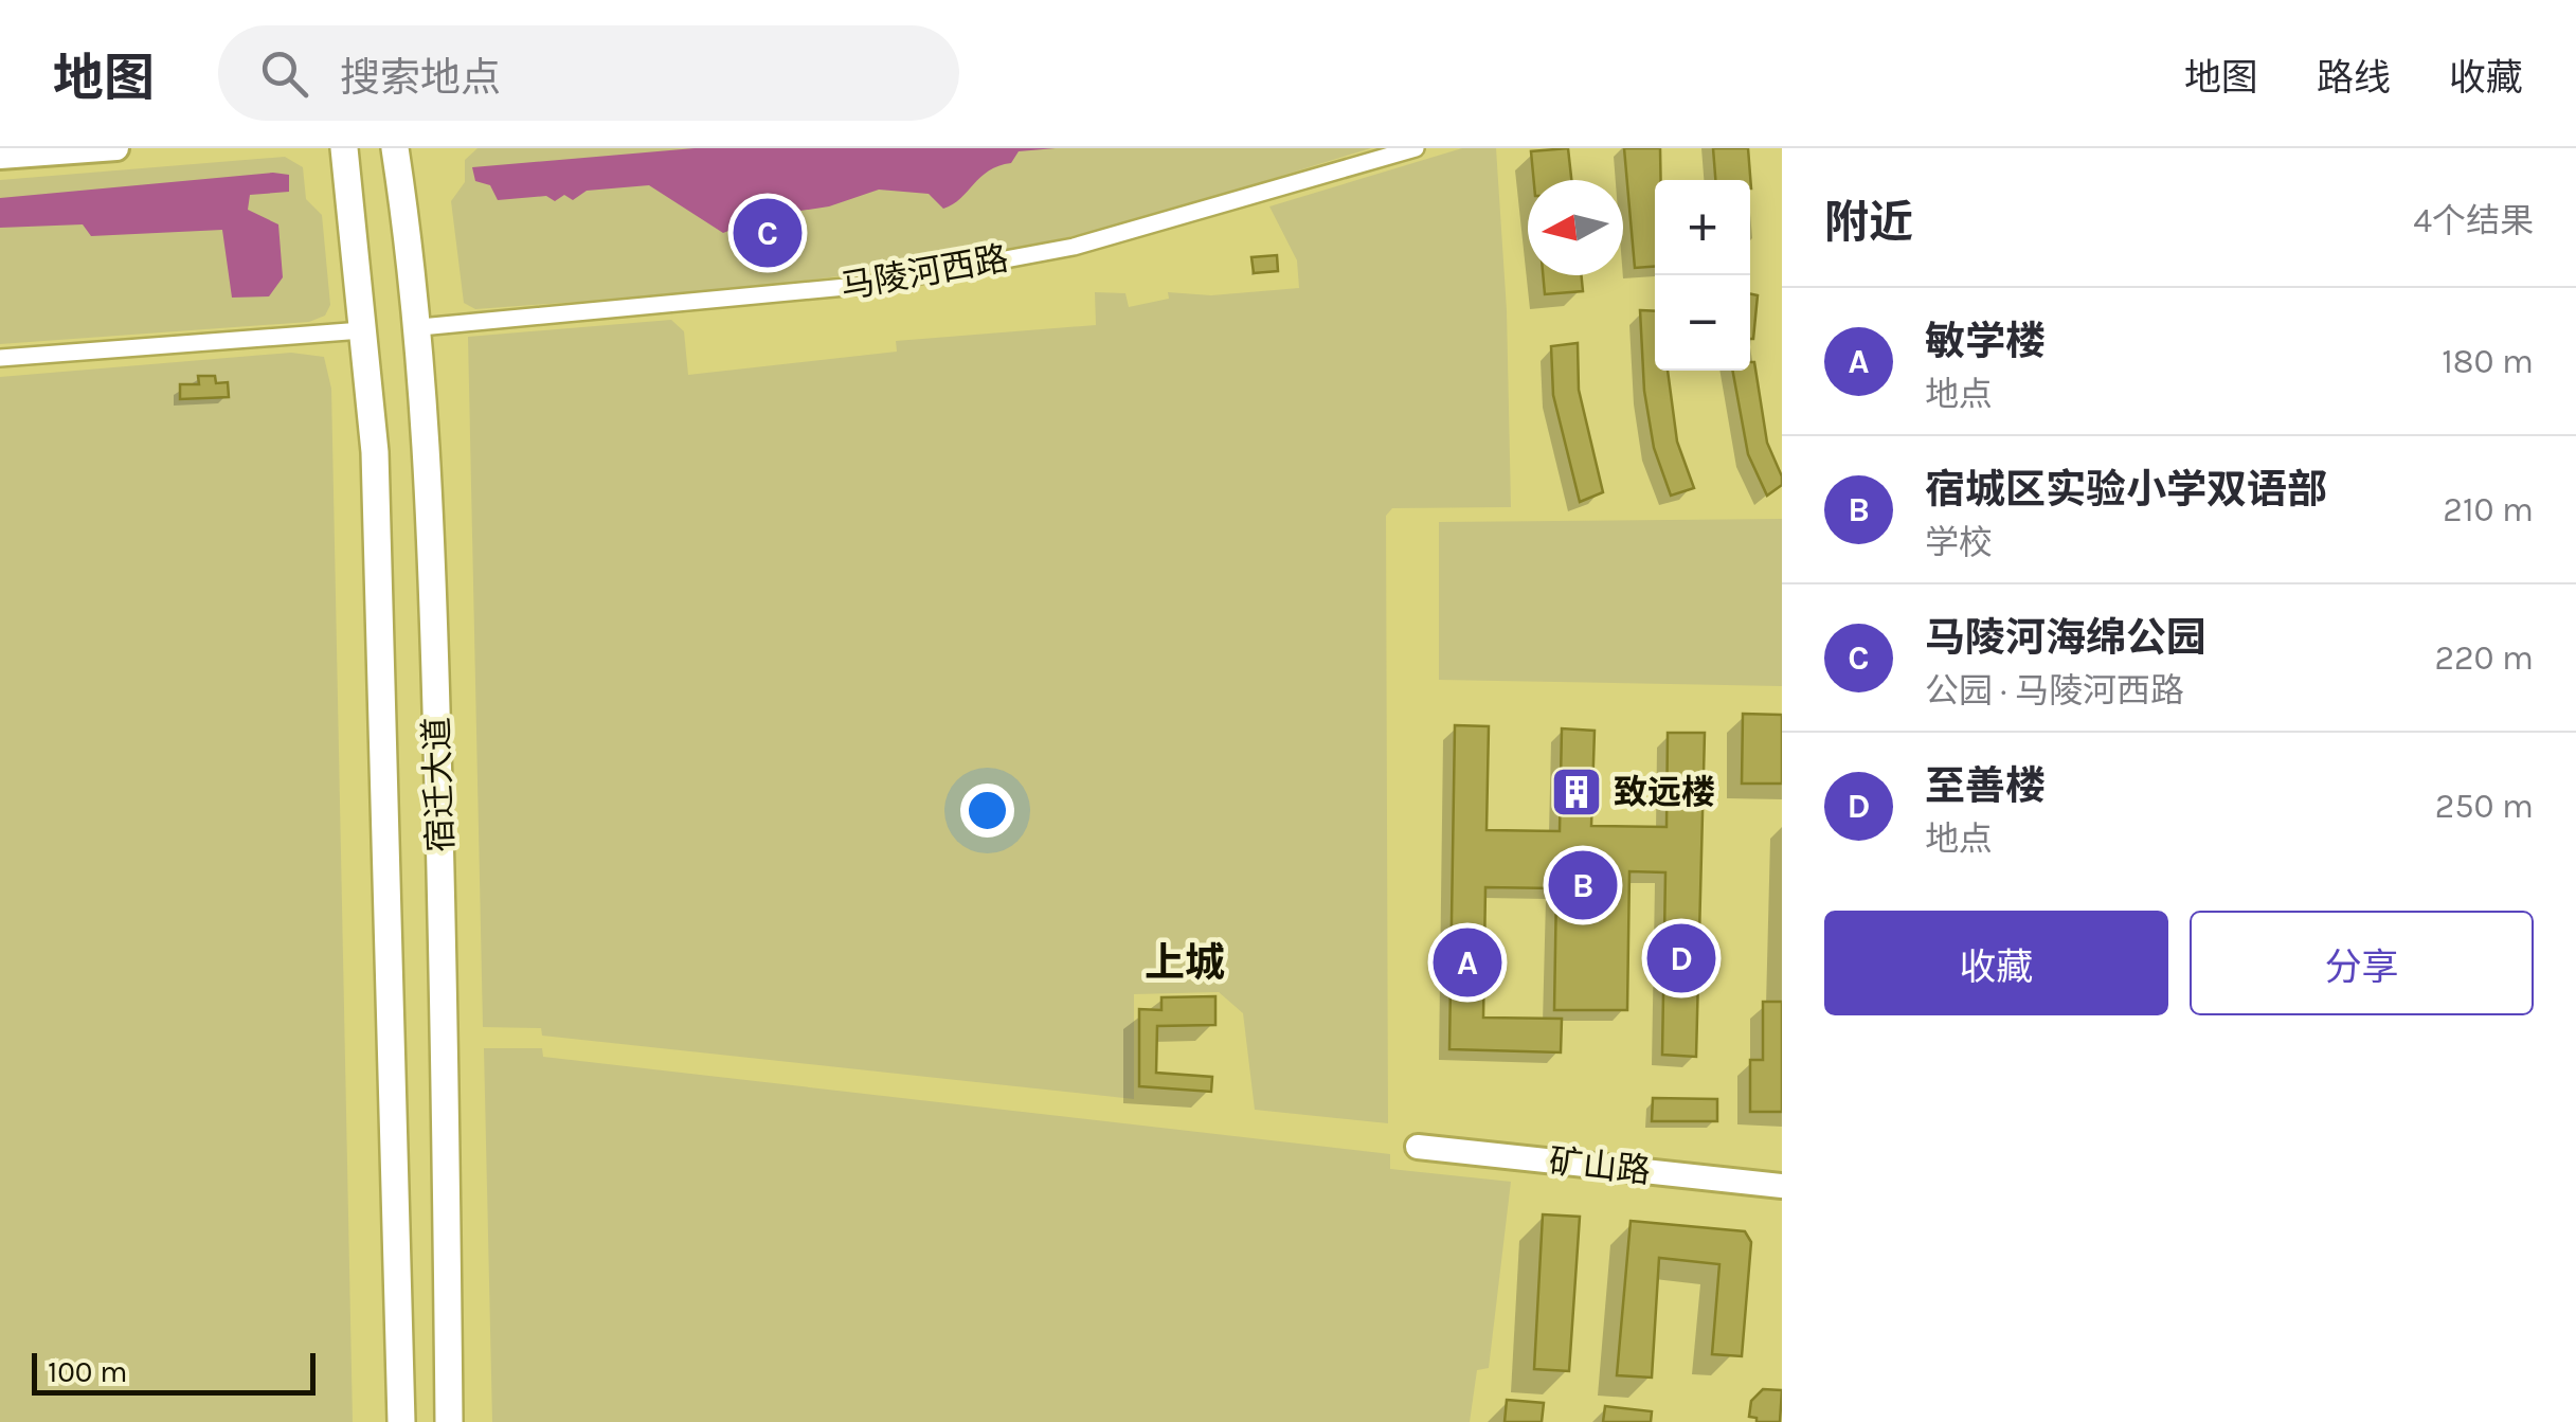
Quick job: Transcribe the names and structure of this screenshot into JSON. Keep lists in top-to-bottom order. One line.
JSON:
{"streets":{"main road":["宿迁大道"],"street":["马陵河西路","矿山路"]},"crossings":[["马陵河西路","宿迁大道"]],"districts":["上城"],"places":{"building":["致远楼"]},"scale_bar":"100 m","north":"left","page":{"header":"地图","search":"搜索地点","nav":["地图","路线","收藏"],"heading":["附近","4个结果"],"map_buttons":["+","−"],"pins":["C","B","D","A"],"list":[{"mark":"A","name":"敏学楼","note":"地点","value":"180 m"},{"mark":"B","name":"宿城区实验小学双语部","note":"学校","value":"210 m"},{"mark":"C","name":"马陵河海绵公园","note":"公园 · 马陵河西路","value":"220 m"},{"mark":"D","name":"至善楼","note":"地点","value":"250 m"}],"buttons":["收藏","分享"],"scale":"100 m"}}
